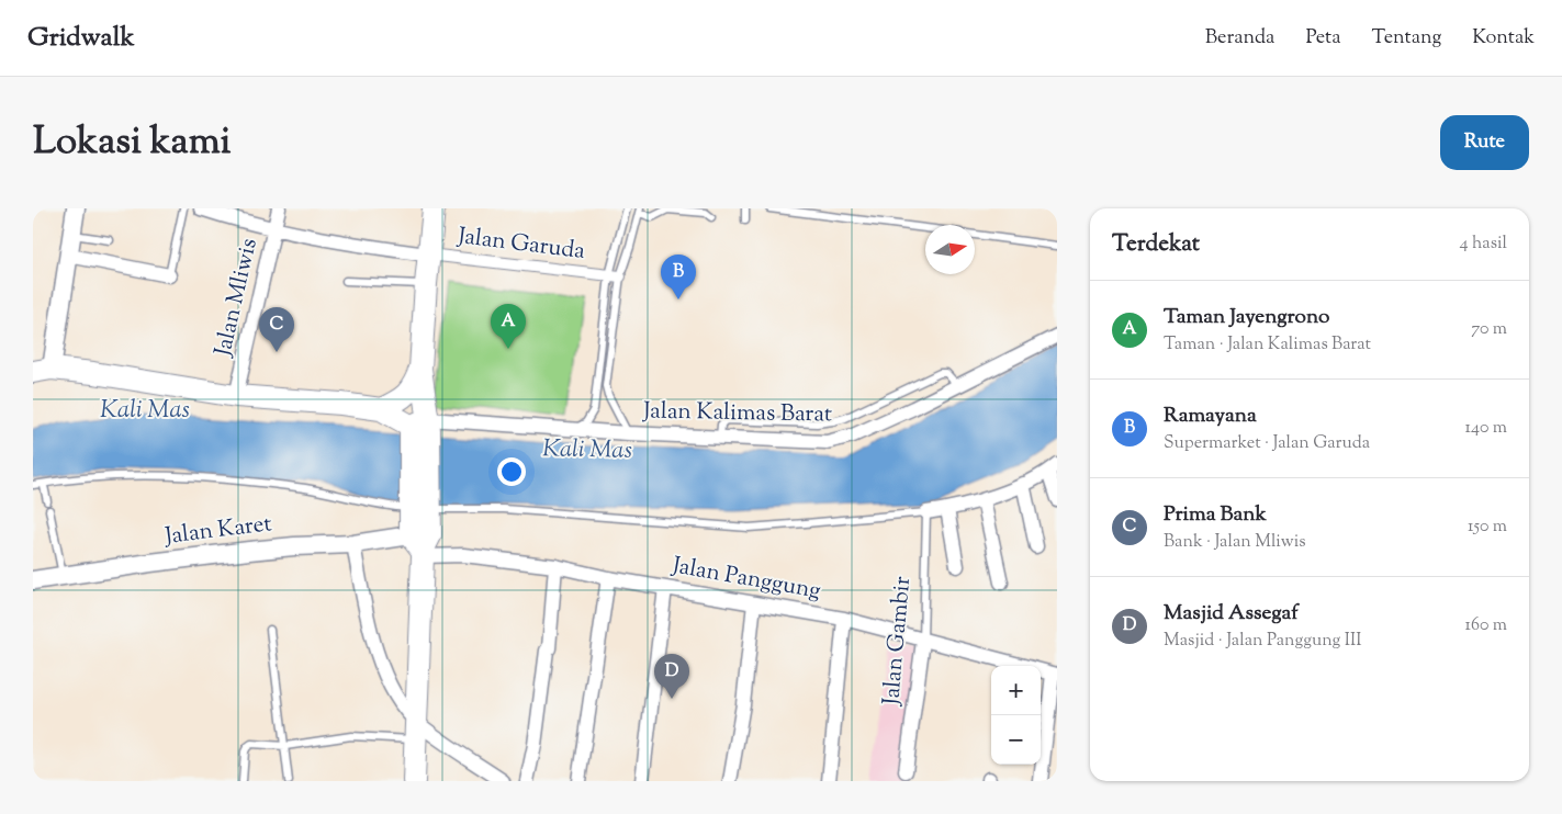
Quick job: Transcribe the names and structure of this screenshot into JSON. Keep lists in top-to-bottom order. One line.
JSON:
{"streets":{"street":["Jalan Garuda","Jalan Mliwis","Jalan Kalimas Barat","Jalan Karet","Jalan Panggung","Jalan Gambir"]},"crossings":[["Jalan Garuda","Jalan Kalimas Barat"],["Jalan Karet","Jalan Panggung"],["Jalan Panggung","Jalan Gambir"]],"water":["Kali Mas"],"north":"right","page":{"header":"Gridwalk","nav":["Beranda","Peta","Tentang","Kontak"],"title":"Lokasi kami","buttons":"Rute","heading":["Terdekat","4 hasil"],"pins":["B","A","C","D"],"list":[{"mark":"A","name":"Taman Jayengrono","note":"Taman · Jalan Kalimas Barat","value":"70 m"},{"mark":"B","name":"Ramayana","note":"Supermarket · Jalan Garuda","value":"140 m"},{"mark":"C","name":"Prima Bank","note":"Bank · Jalan Mliwis","value":"150 m"},{"mark":"D","name":"Masjid Assegaf","note":"Masjid · Jalan Panggung III","value":"160 m"}],"map_buttons":["+","−"]}}
